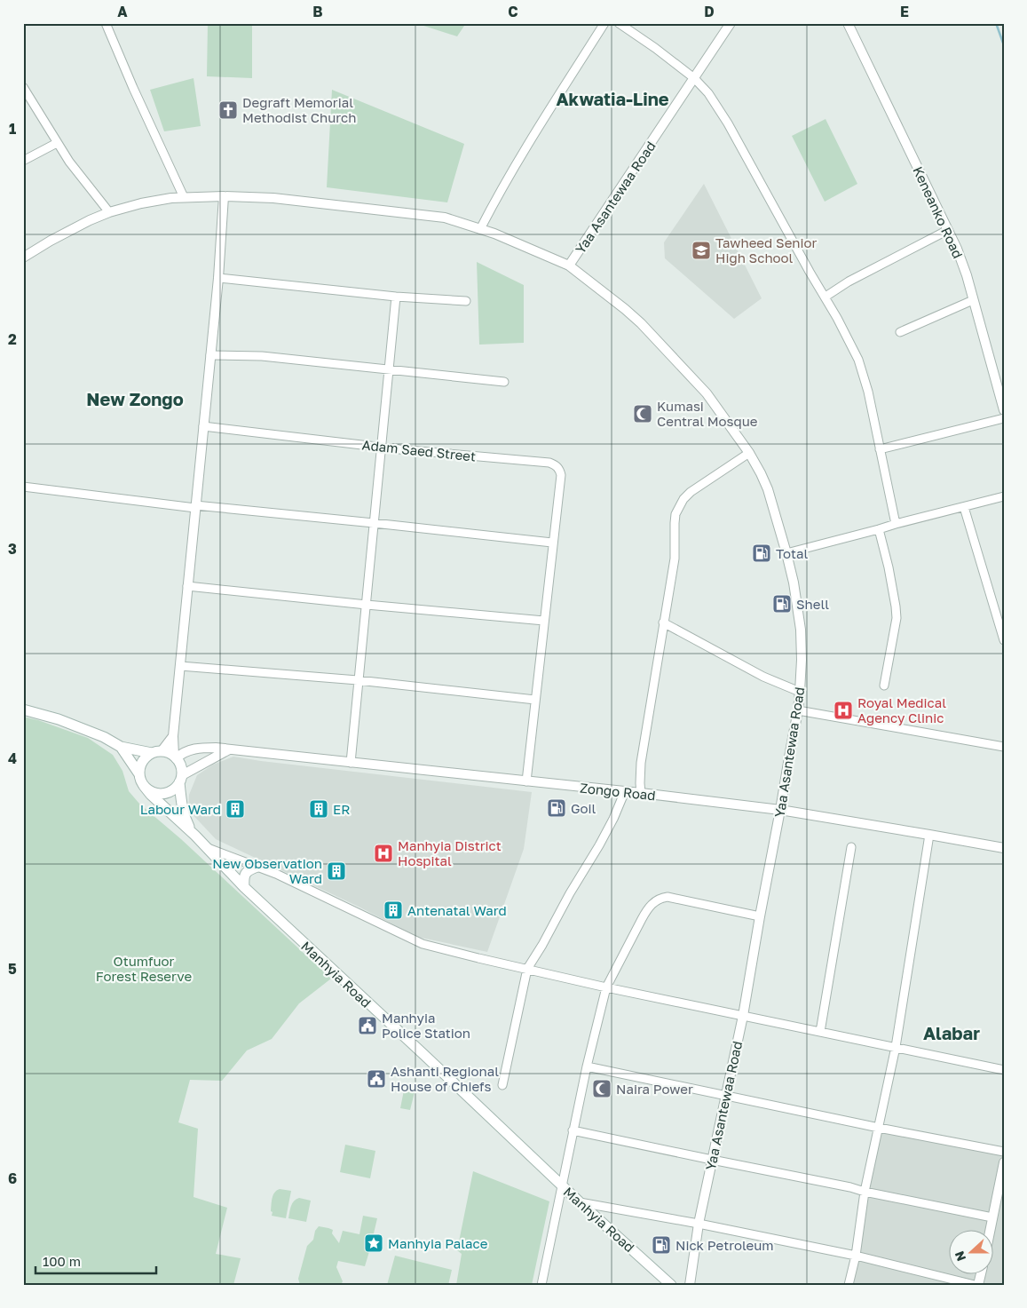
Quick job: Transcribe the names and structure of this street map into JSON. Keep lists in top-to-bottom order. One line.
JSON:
{"streets":{"main road":["Manhyia Road"],"street":["Yaa Asantewaa Road","Keneanko Road","Adam Saed Street","Zongo Road"]},"crossings":[["Yaa Asantewaa Road","Zongo Road"],["Zongo Road","Manhyia Road"]],"districts":["Akwatia-Line","New Zongo","Alabar"],"parks":["Otumfuor Forest Reserve"],"places":{"church":["Degraft Memorial Methodist Church"],"school or university":["Tawheed Senior High School"],"mosque":["Kumasi Central Mosque","Naira Power"],"fuel station":["Total","Shell","Goil","Nick Petroleum"],"hospital":["Royal Medical Agency Clinic","Manhyia District Hospital"],"building":["Labour Ward","ER","New Observation Ward","Antenatal Ward"],"public building":["Manhyia Police Station","Ashanti Regional House of Chiefs"],"place":["Manhyia Palace"]},"scale_bar":"100 m","north":"left","grid":{"columns":["A","B","C","D","E"],"rows":["1","2","3","4","5","6"]}}
